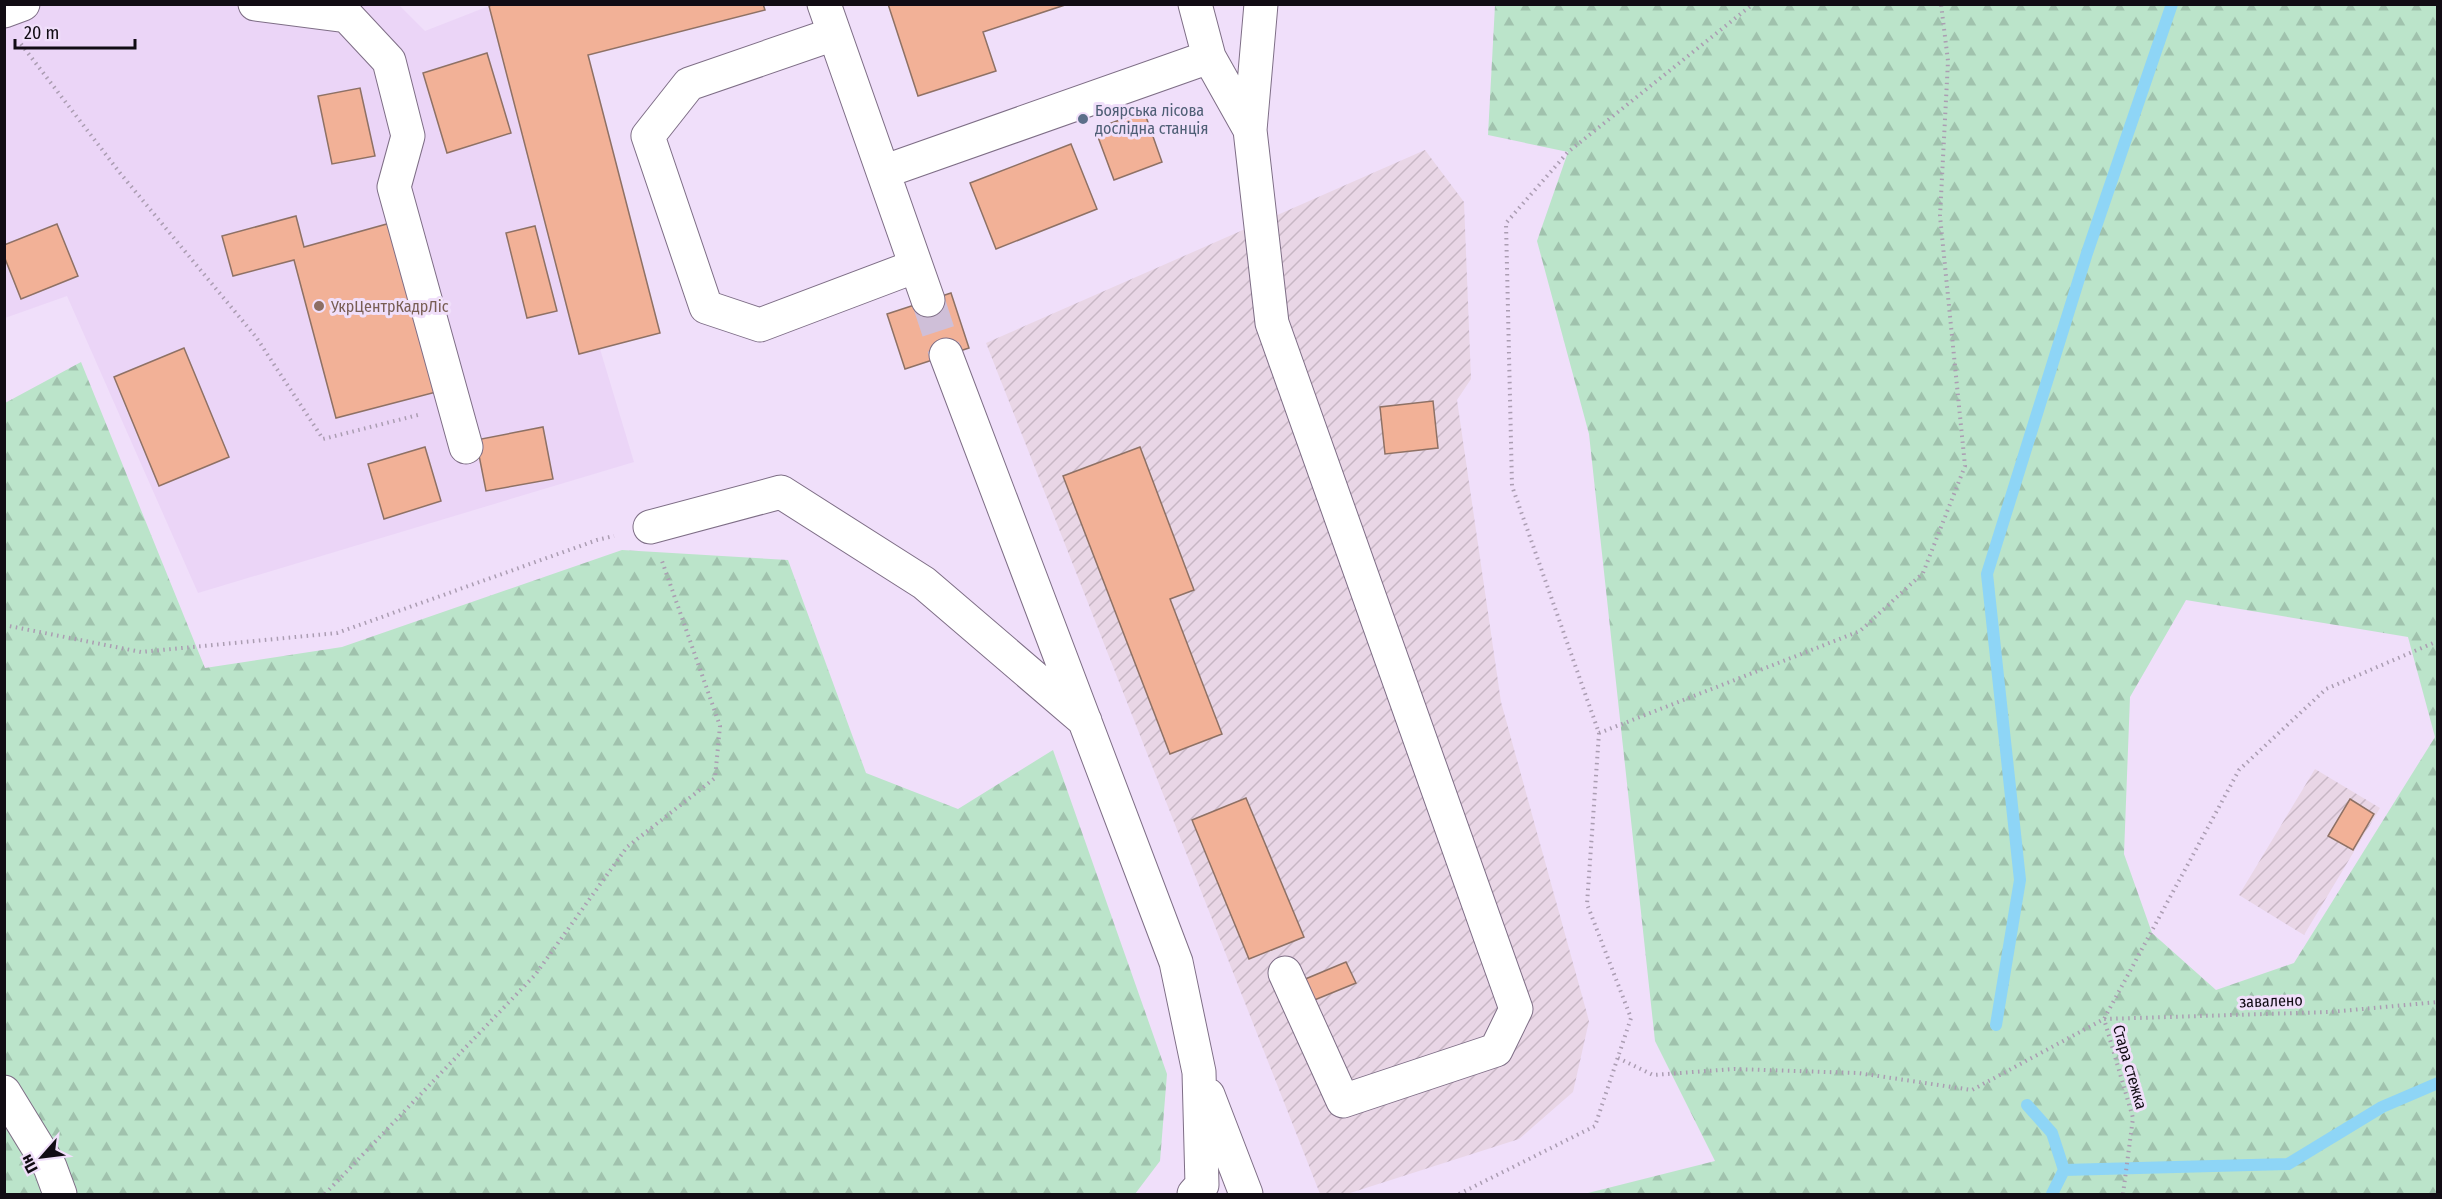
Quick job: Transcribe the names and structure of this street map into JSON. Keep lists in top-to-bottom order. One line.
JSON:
{"streets":{"path":["завалено","Стара стежка"]},"crossings":[["завалено","Стара стежка"]],"places":["Боярська лісова дослідна станція","УкрЦентрКадрЛіс"],"scale_bar":"20 m","north":"bottom left"}
